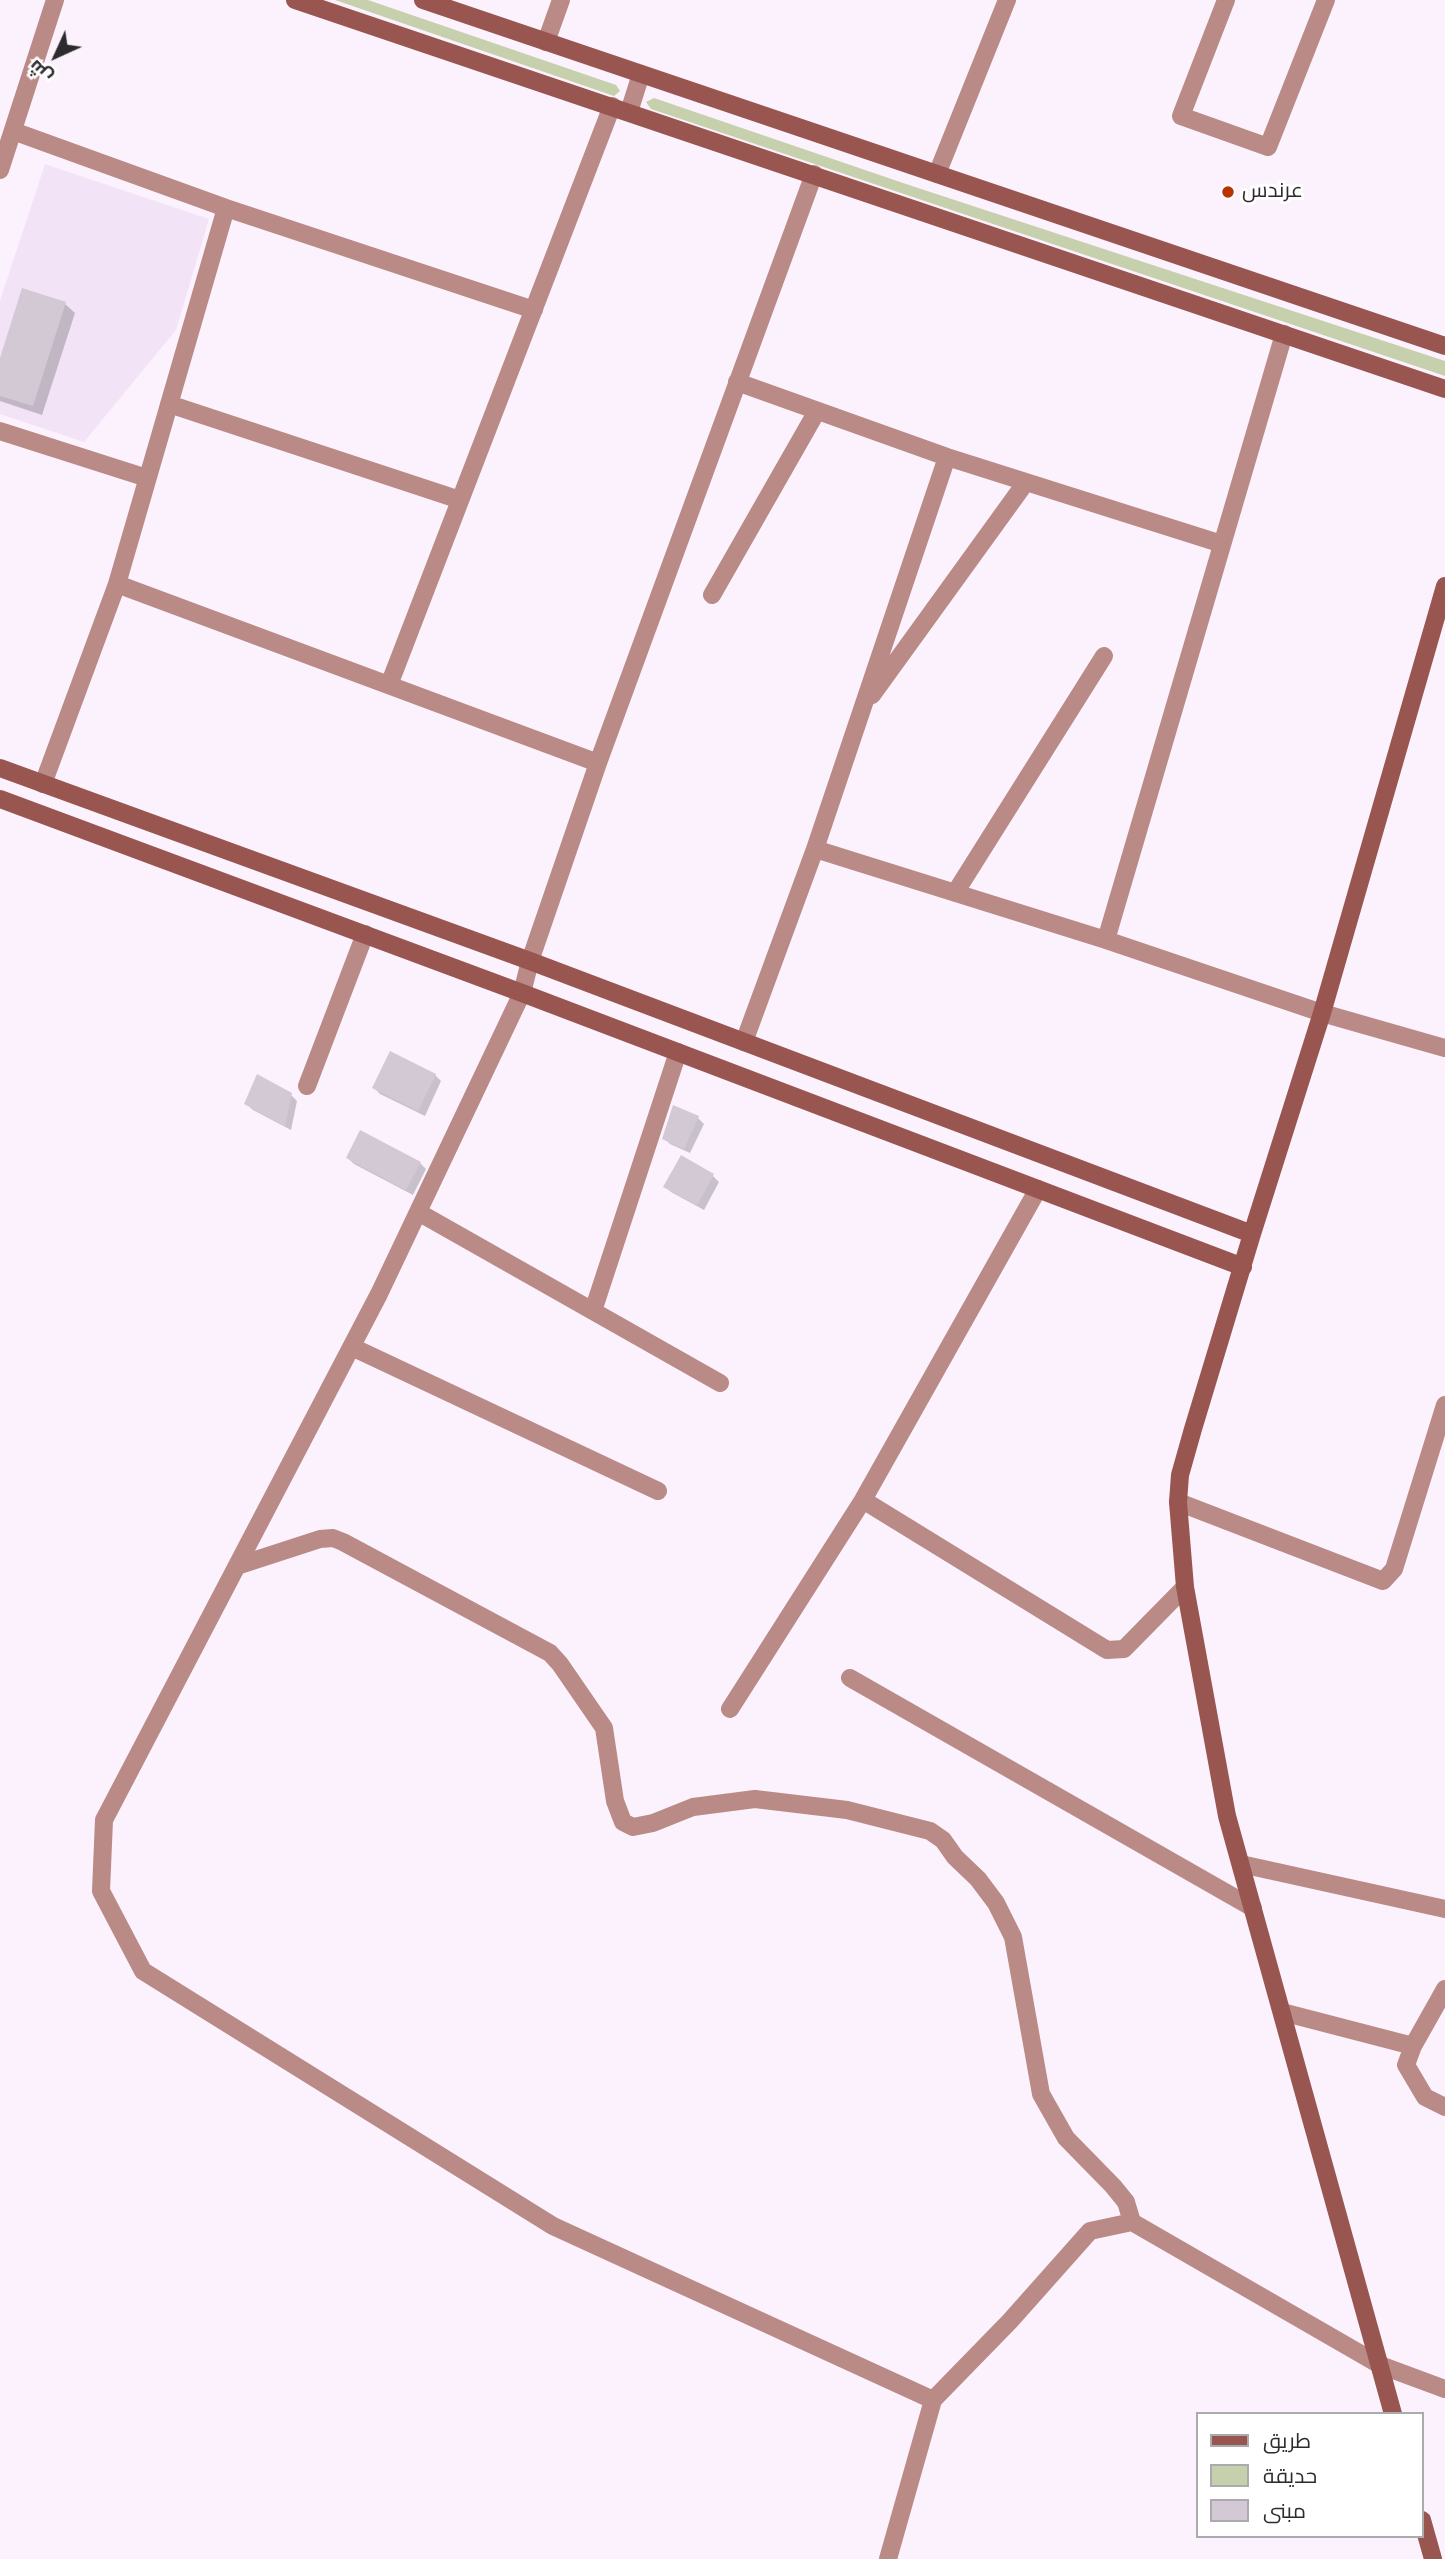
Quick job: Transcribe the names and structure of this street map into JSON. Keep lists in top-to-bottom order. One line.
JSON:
{"places":["عرندس"],"legend":["طريق","حديقة","مبنى"],"north":"bottom left"}
